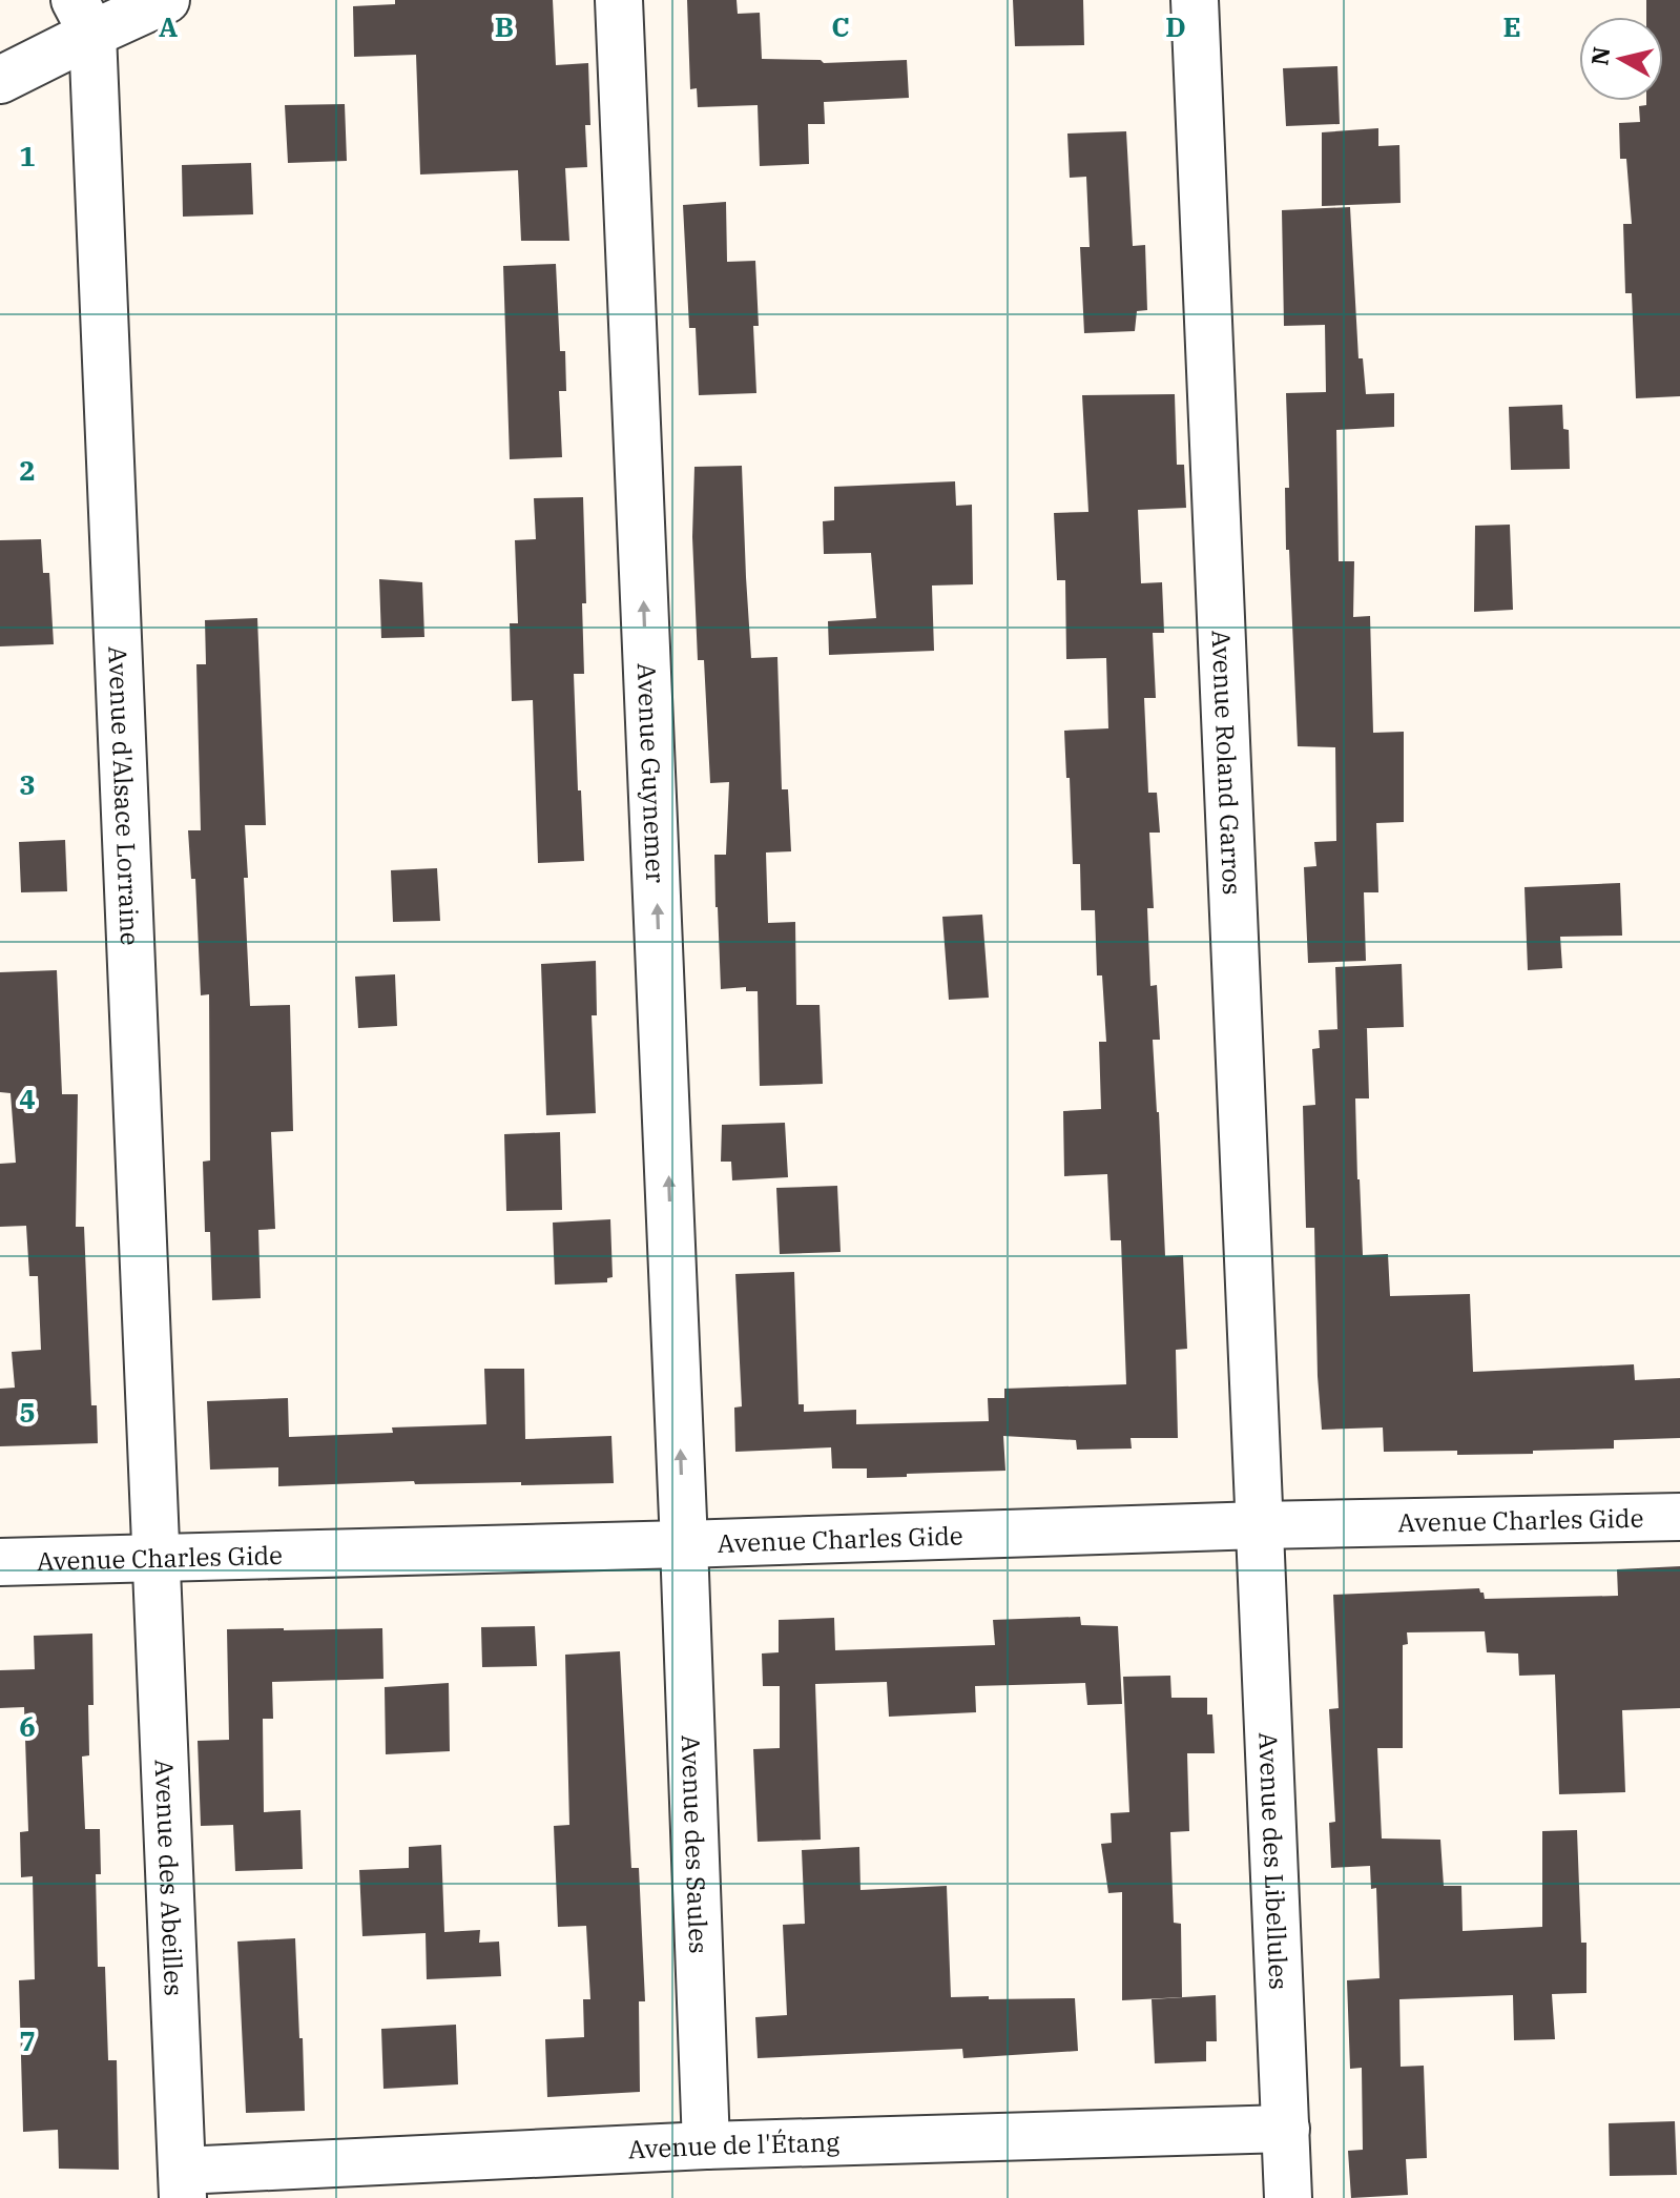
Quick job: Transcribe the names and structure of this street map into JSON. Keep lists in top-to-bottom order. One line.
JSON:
{"streets":{"street":["Avenue Roland Garros","Avenue Guynemer","Avenue d'Alsace Lorraine","Avenue Charles Gide","Avenue des Saules","Avenue des Libellules","Avenue des Abeilles","Avenue de l'Étang"]},"crossings":[["Avenue Roland Garros","Avenue Charles Gide"],["Avenue Roland Garros","Avenue des Libellules"],["Avenue Guynemer","Avenue Charles Gide"],["Avenue Guynemer","Avenue des Saules"],["Avenue d'Alsace Lorraine","Avenue Charles Gide"],["Avenue d'Alsace Lorraine","Avenue des Abeilles"],["Avenue Charles Gide","Avenue des Saules"],["Avenue Charles Gide","Avenue des Libellules"],["Avenue Charles Gide","Avenue des Abeilles"],["Avenue des Saules","Avenue de l'Étang"],["Avenue des Libellules","Avenue de l'Étang"],["Avenue des Abeilles","Avenue de l'Étang"]],"one_way":["Avenue Guynemer"],"north":"left","grid":{"columns":["A","B","C","D","E"],"rows":["1","2","3","4","5","6","7"]}}
